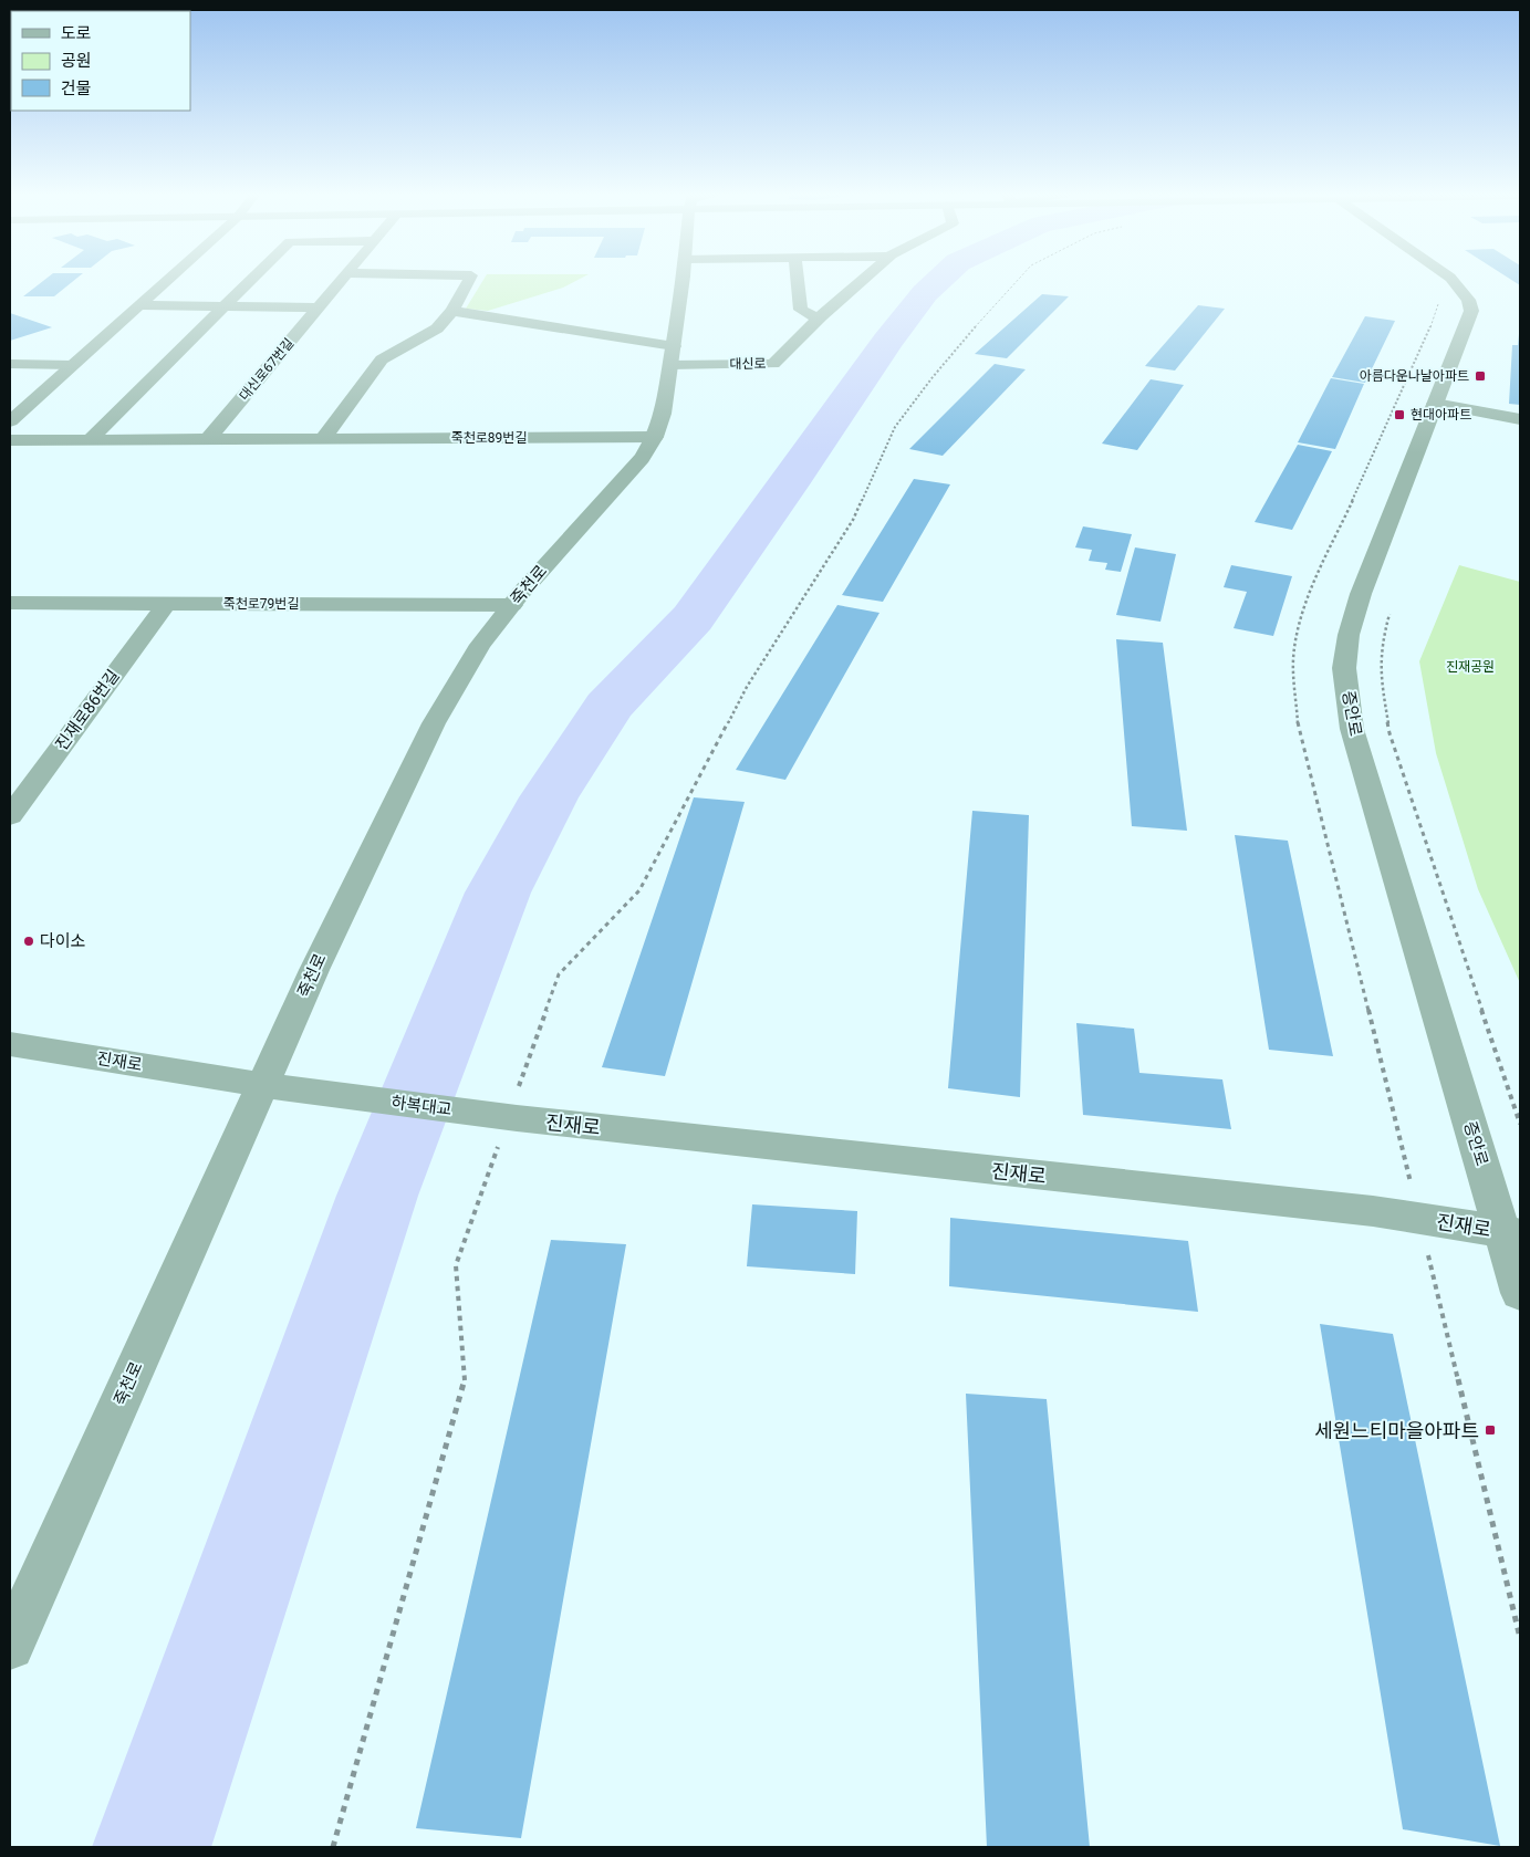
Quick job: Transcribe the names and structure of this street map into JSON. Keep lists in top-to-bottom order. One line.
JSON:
{"streets":{"street":["대신로","대신로67번길","죽천로89번길","죽천로","죽천로79번길","진재로86번길","증안로","진재로","하복대교"]},"crossings":[["대신로","죽천로"],["대신로67번길","죽천로89번길"],["죽천로89번길","죽천로"],["죽천로","죽천로79번길"],["죽천로","진재로"],["죽천로79번길","진재로86번길"],["증안로","진재로"],["진재로","하복대교"]],"parks":["진재공원"],"places":{"transit":["아름다운나날아파트","현대아파트","세원느티마을아파트"],"other":["다이소"]},"legend":["도로","공원","건물"]}
